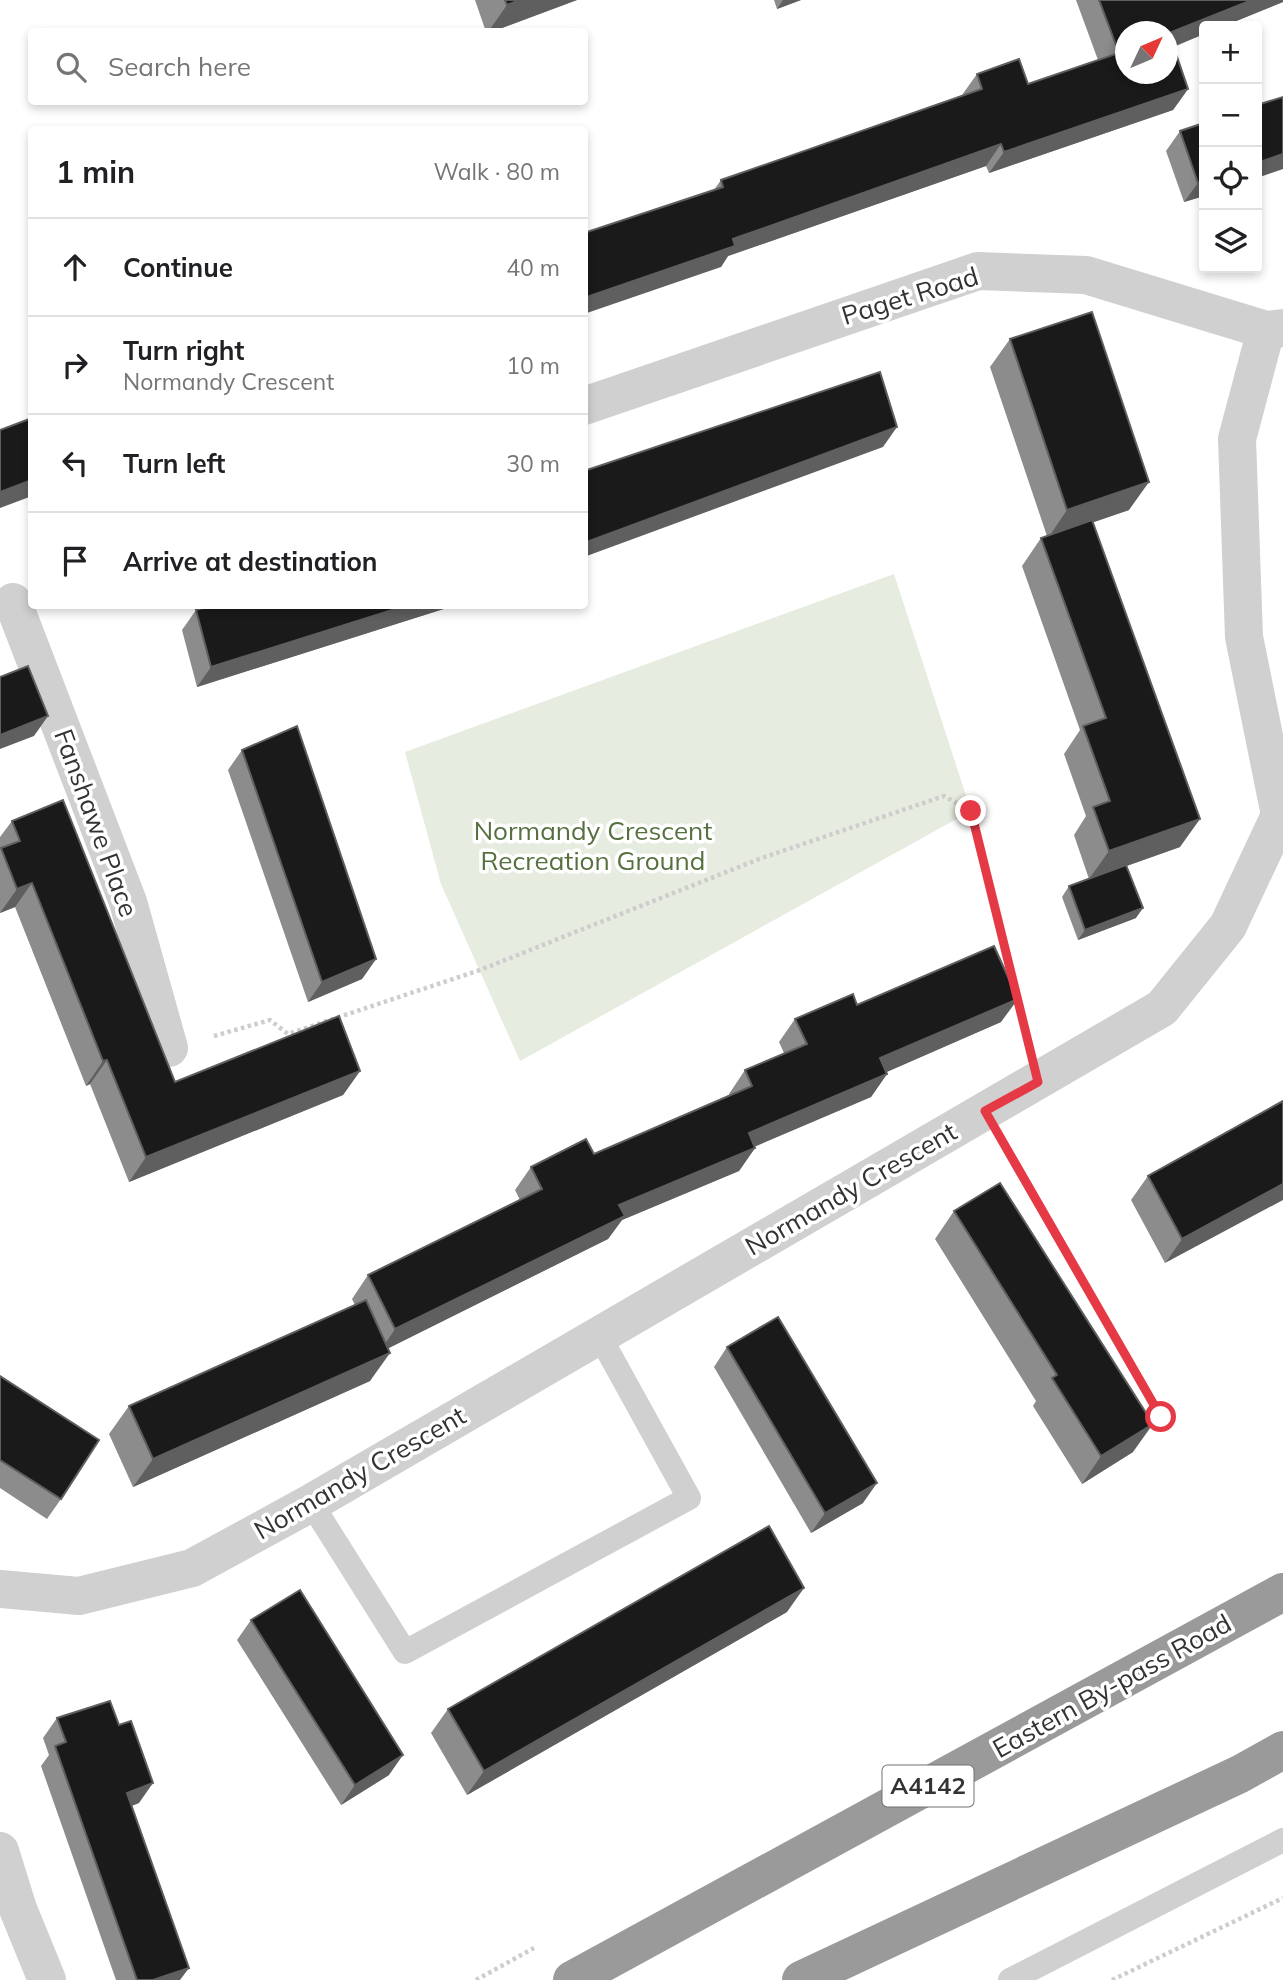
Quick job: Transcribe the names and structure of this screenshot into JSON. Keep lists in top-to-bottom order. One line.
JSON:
{"streets":{"highway":["Eastern By-pass Road","A4142"],"street":["Paget Road","Fanshawe Place","Normandy Crescent"]},"crossings":[["Paget Road","Normandy Crescent"]],"parks":["Normandy Crescent Recreation Ground"],"north":"top right","page":{"map_buttons":["+","−"],"search":"Search here","heading":["1 min","Walk · 80 m"],"list":[["Continue","40 m"],["Turn right","Normandy Crescent","10 m"],["Turn left","30 m"],"Arrive at destination"]}}
